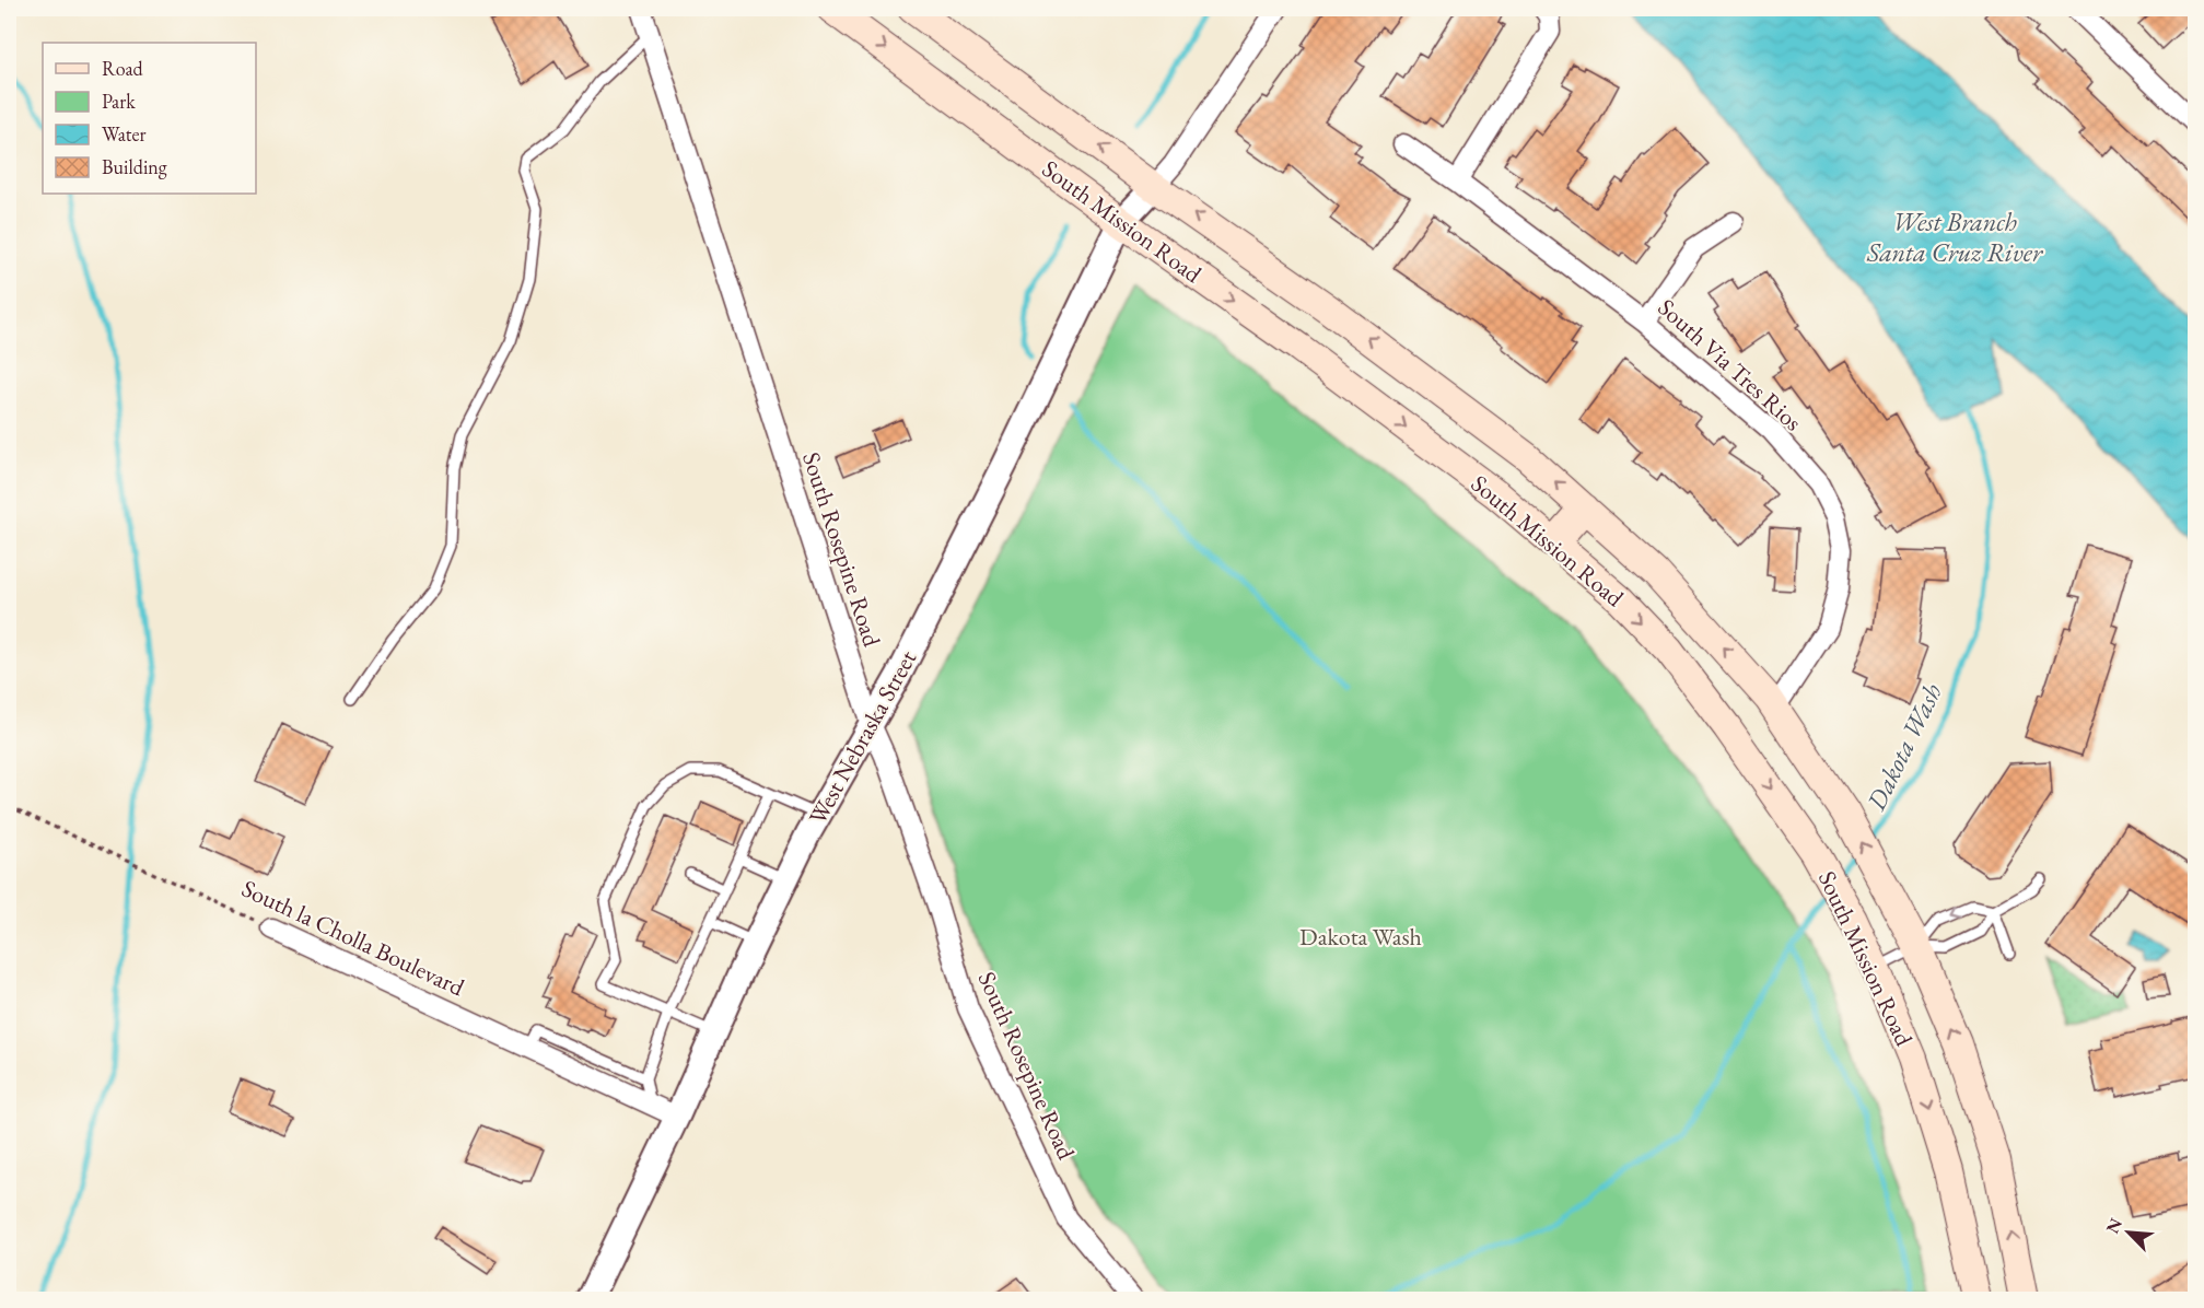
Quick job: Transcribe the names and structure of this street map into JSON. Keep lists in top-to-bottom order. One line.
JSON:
{"streets":{"main road":["South Mission Road"],"street":["South Via Tres Rios","South Rosepine Road","West Nebraska Street","South la Cholla Boulevard"]},"crossings":[["South Mission Road","South Via Tres Rios"],["South Mission Road","West Nebraska Street"],["South Rosepine Road","West Nebraska Street"],["West Nebraska Street","South la Cholla Boulevard"]],"water":["West Branch Santa Cruz River","Dakota Wash"],"parks":["Dakota Wash"],"legend":["Road","Park","Water","Building"],"north":"top left"}
